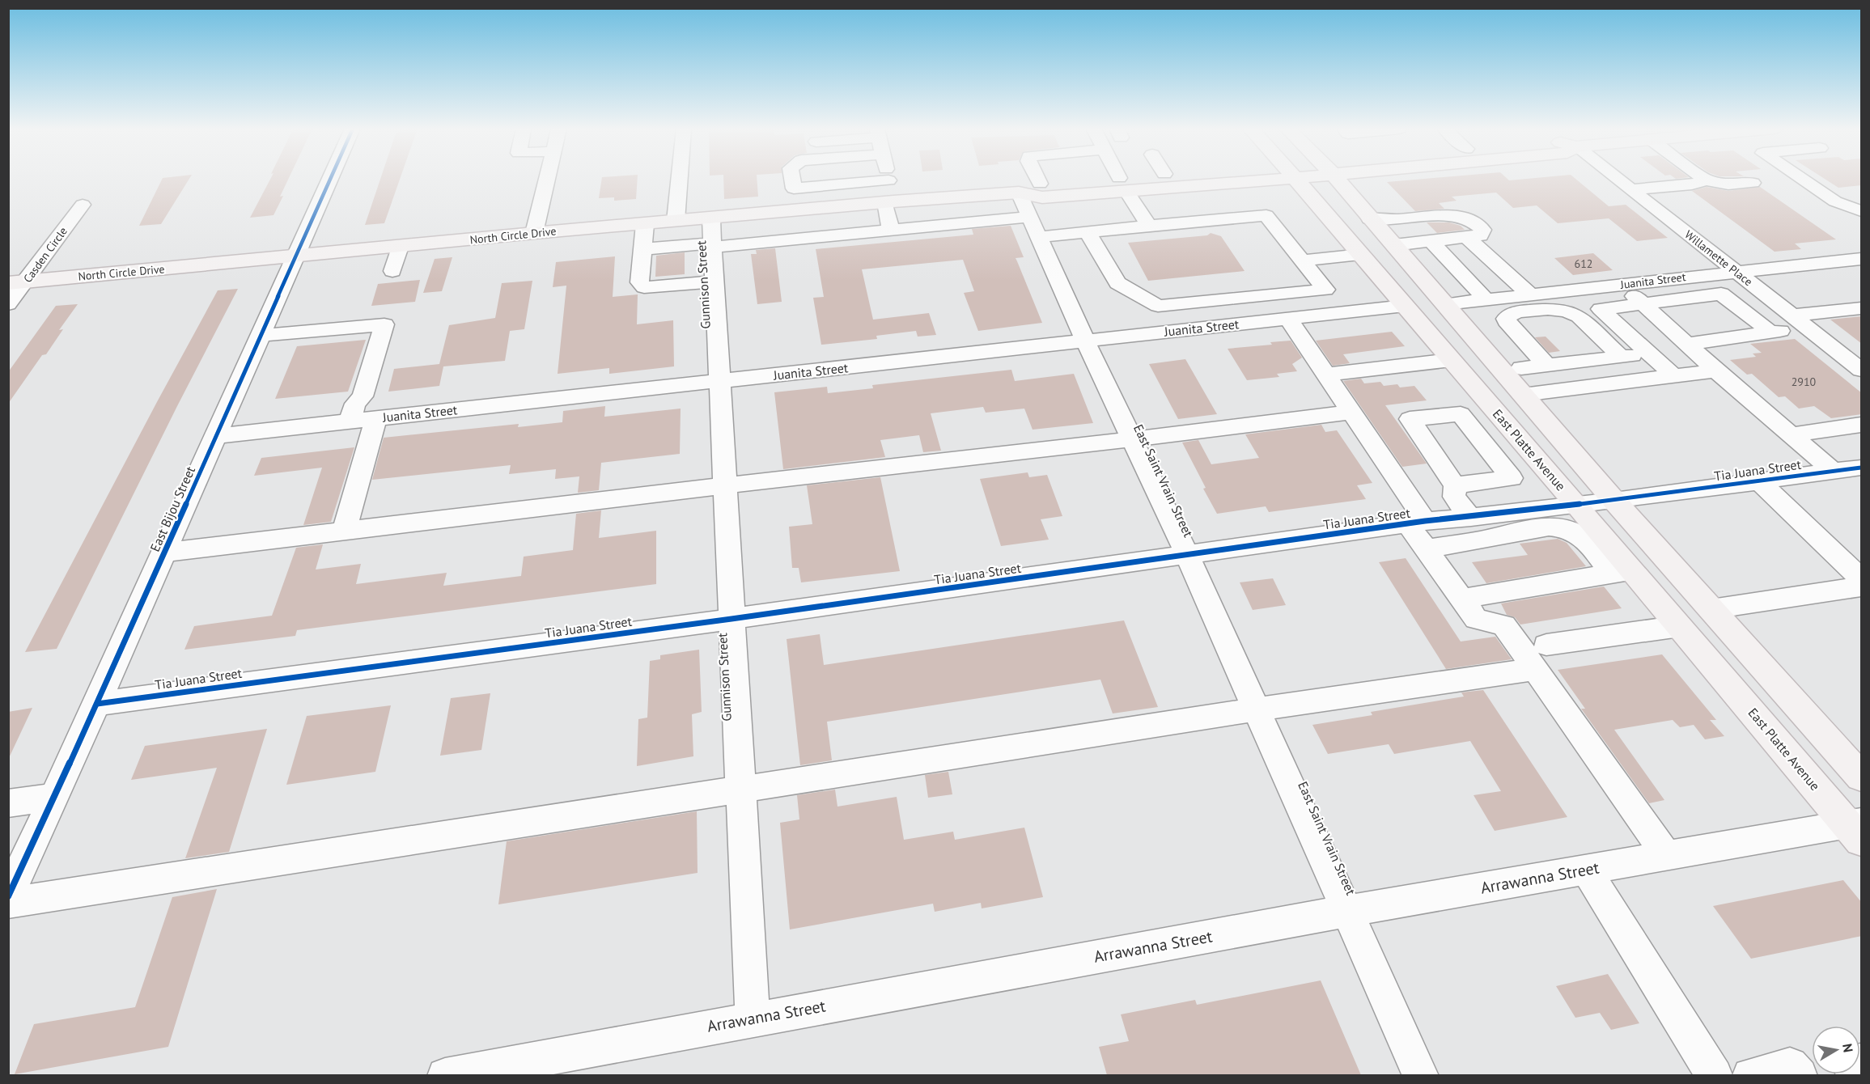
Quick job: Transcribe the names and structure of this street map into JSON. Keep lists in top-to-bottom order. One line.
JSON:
{"streets":{"main road":["North Circle Drive","East Platte Avenue"],"street":["Casden Circle","Willamette Place","Juanita Street","Gunnison Street","Tia Juana Street","East Saint Vrain Street","East Bijou Street","Arrawanna Street"]},"crossings":[["North Circle Drive","Casden Circle"],["North Circle Drive","Gunnison Street"],["North Circle Drive","East Saint Vrain Street"],["North Circle Drive","East Bijou Street"],["Willamette Place","Juanita Street"],["Juanita Street","Gunnison Street"],["Juanita Street","East Platte Avenue"],["Juanita Street","East Saint Vrain Street"],["Juanita Street","East Bijou Street"],["Gunnison Street","Tia Juana Street"],["Gunnison Street","Arrawanna Street"],["East Platte Avenue","Tia Juana Street"],["East Platte Avenue","Arrawanna Street"],["Tia Juana Street","East Saint Vrain Street"],["Tia Juana Street","East Bijou Street"],["East Saint Vrain Street","Arrawanna Street"]],"house_numbers":["612","2910"],"north":"right"}
